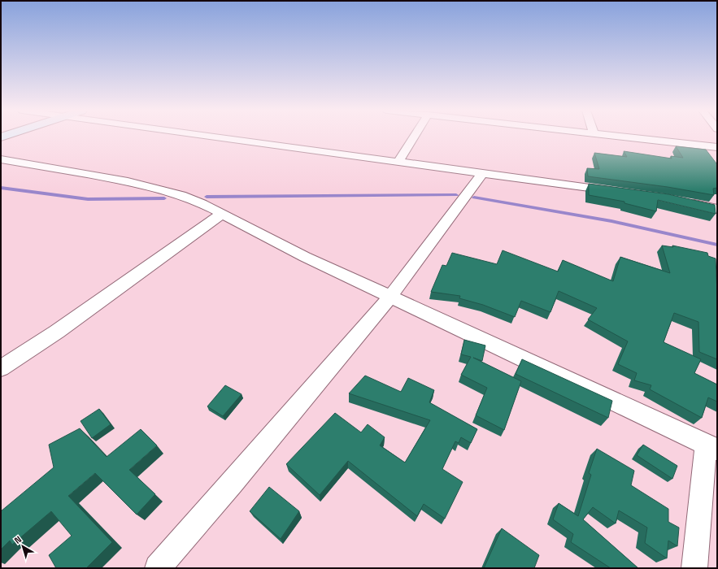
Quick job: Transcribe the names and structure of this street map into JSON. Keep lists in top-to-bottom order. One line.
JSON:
{"north":"top left"}
